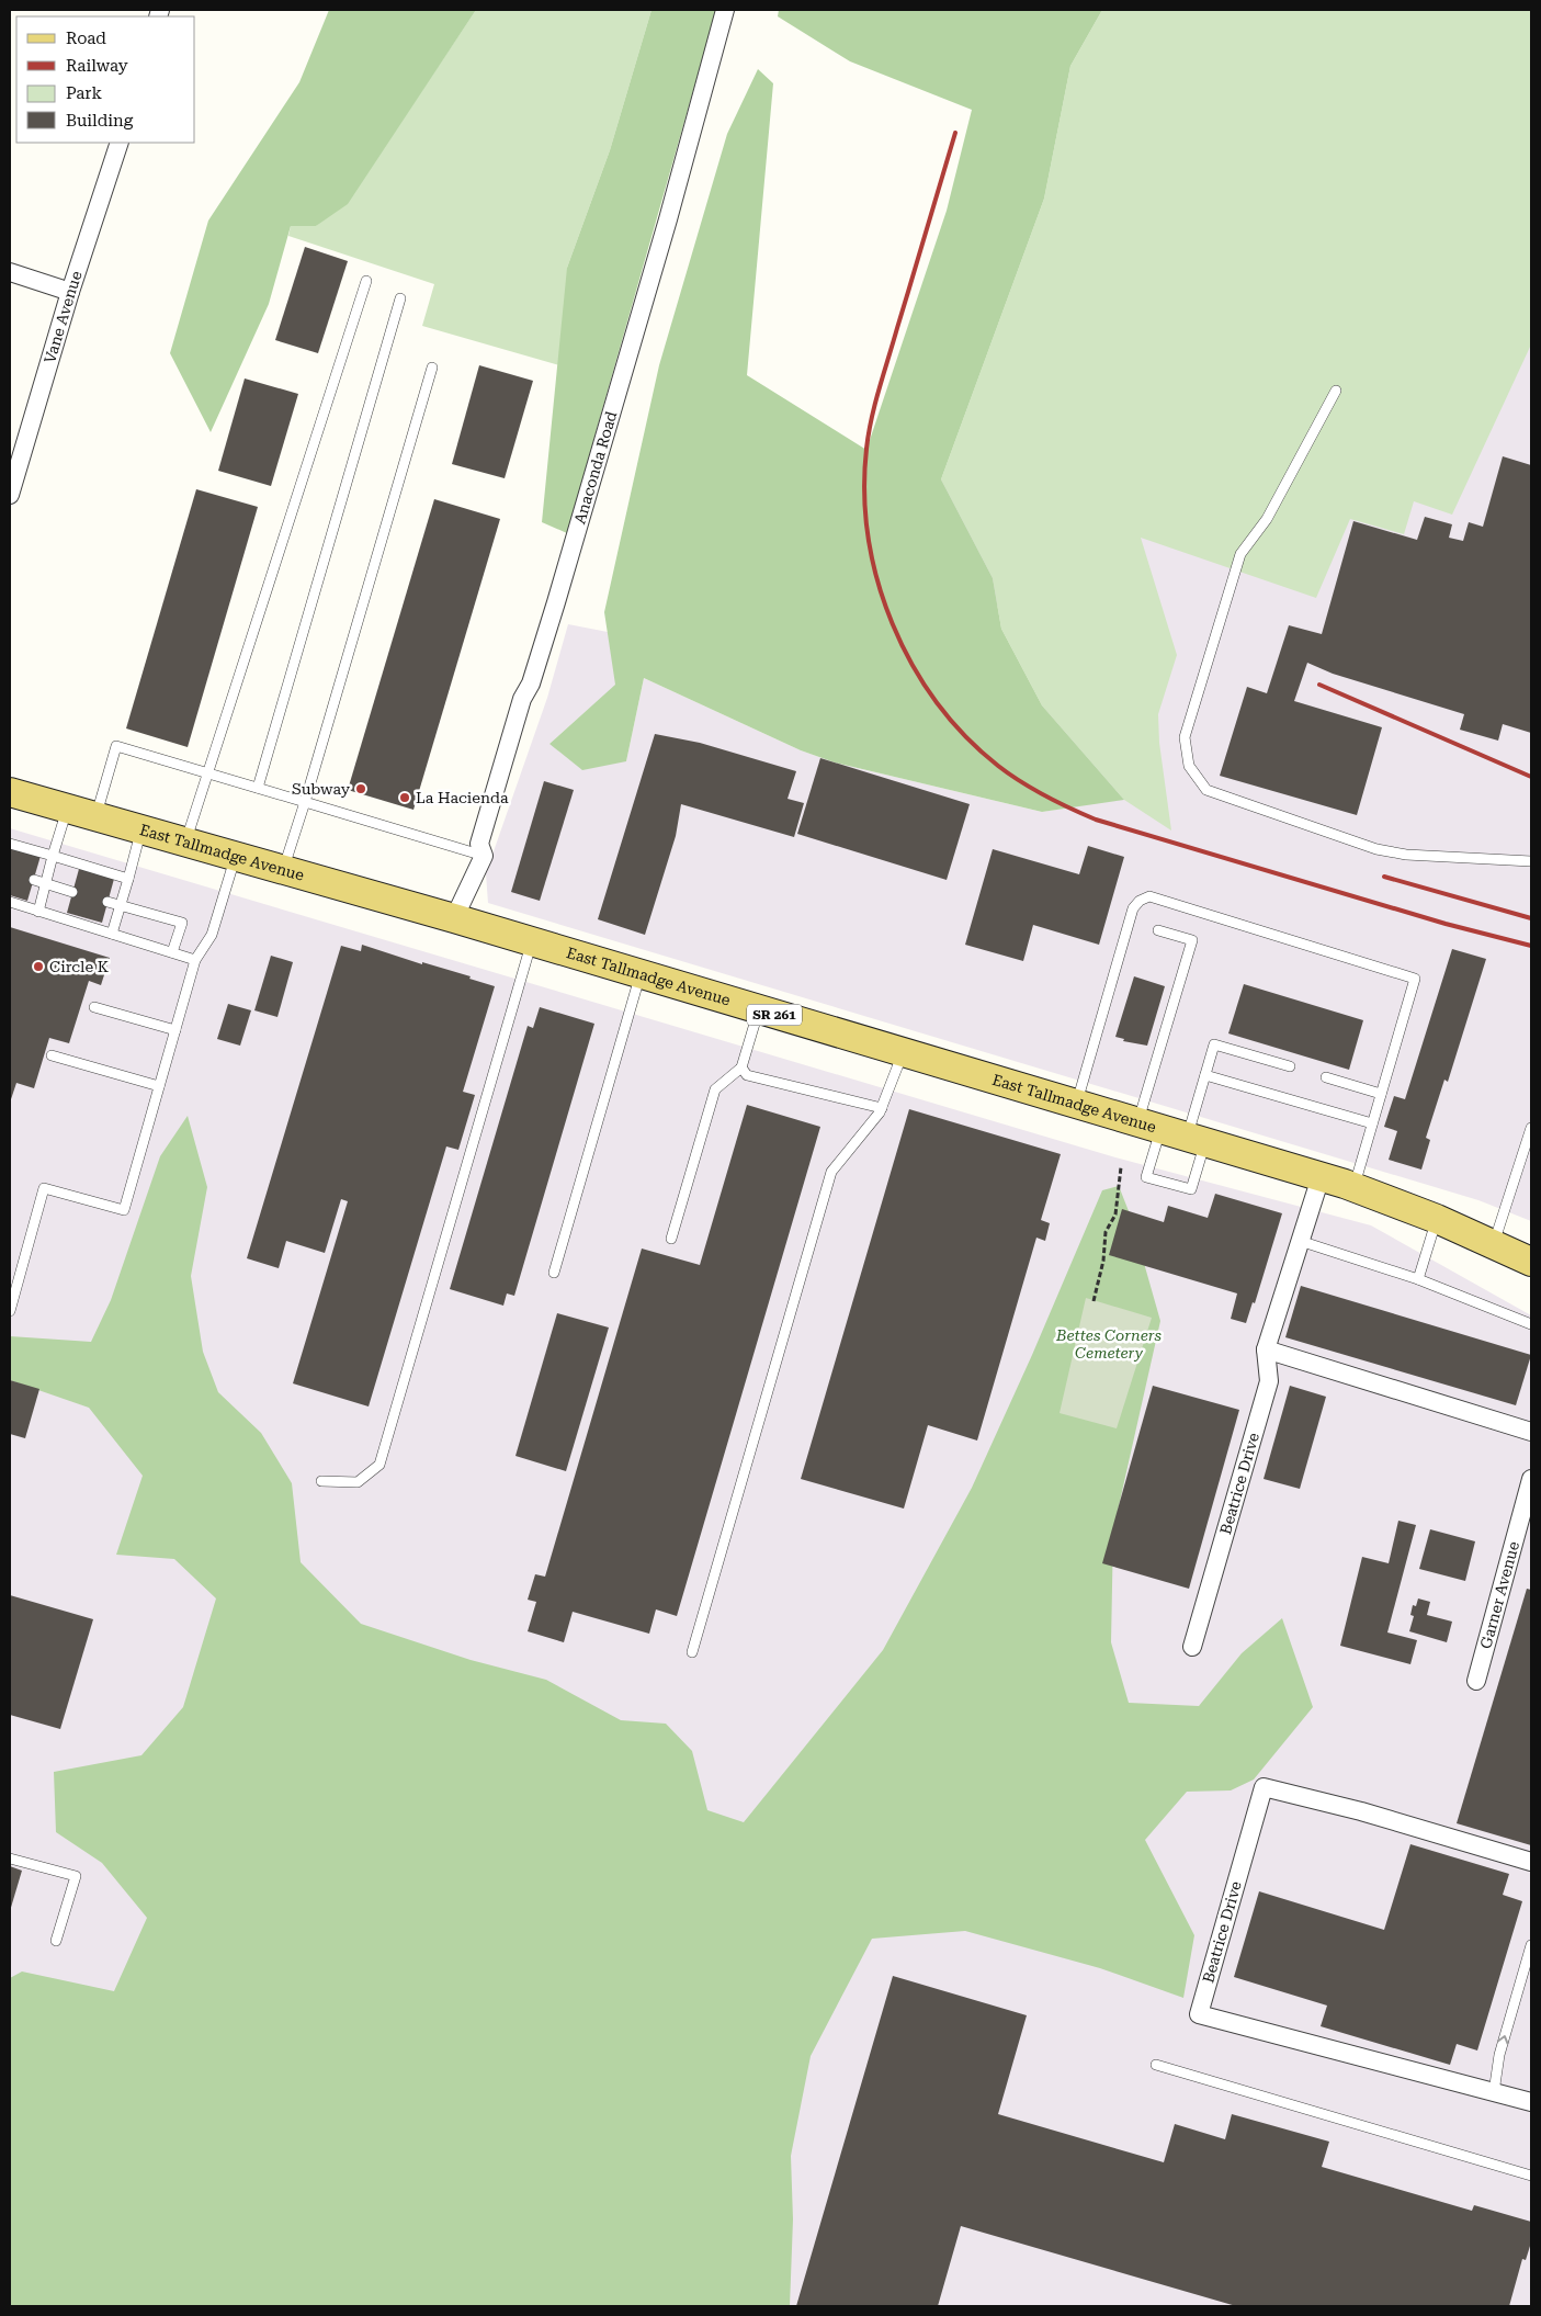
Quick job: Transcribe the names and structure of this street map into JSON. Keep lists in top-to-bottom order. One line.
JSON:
{"streets":{"main road":["East Tallmadge Avenue","SR 261"],"street":["Vane Avenue","Anaconda Road","Beatrice Drive","Garner Avenue"]},"crossings":[["Anaconda Road","East Tallmadge Avenue"],["East Tallmadge Avenue","Beatrice Drive"]],"parks":["Bettes Corners Cemetery"],"places":["Subway","La Hacienda","Circle K"],"legend":["Road","Railway","Park","Building"]}
